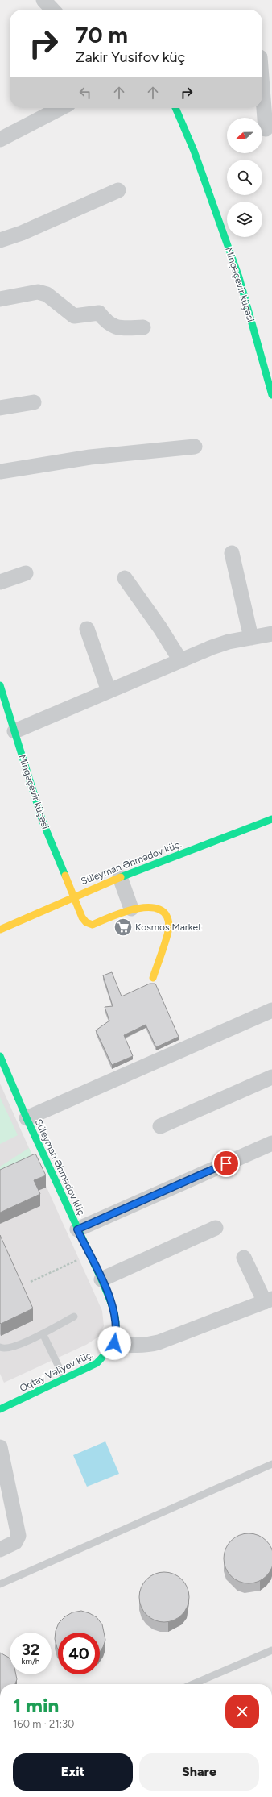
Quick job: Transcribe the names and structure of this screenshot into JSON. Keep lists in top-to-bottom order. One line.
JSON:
{"streets":{"street":["Mingəçevir küçəsi","Süleyman Əhmədov küç.","Oqtay Vəliyev küç."]},"crossings":[["Mingəçevir küçəsi","Süleyman Əhmədov küç."],["Süleyman Əhmədov küç.","Oqtay Vəliyev küç."]],"places":{"supermarket":["Kosmos Market"]},"north":"left","page":{"turn":["70 m","Zakir Yusifov küç"],"speed":"32 km/h","limit":"40","heading":["1 min","160 m · 21:30"],"buttons":["Exit","Share"]}}
